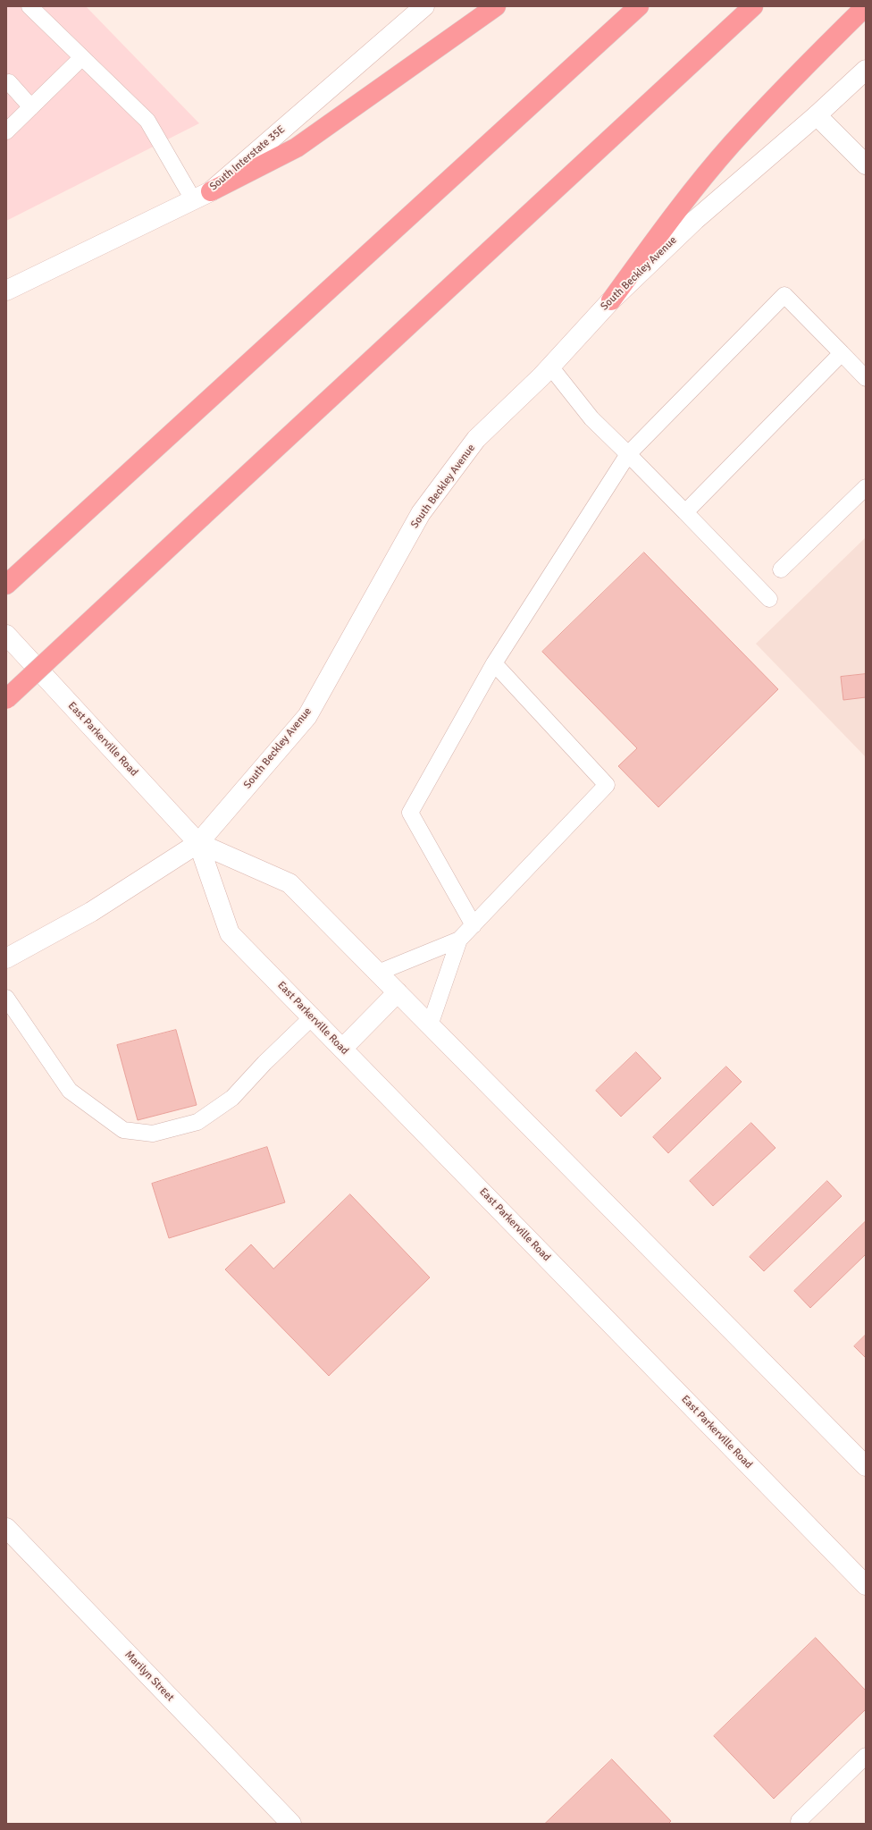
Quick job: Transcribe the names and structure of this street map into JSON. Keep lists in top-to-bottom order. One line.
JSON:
{"streets":{"main road":["South Interstate 35E","South Beckley Avenue","East Parkerville Road","Marilyn Street"]},"crossings":[["South Beckley Avenue","East Parkerville Road"]]}
